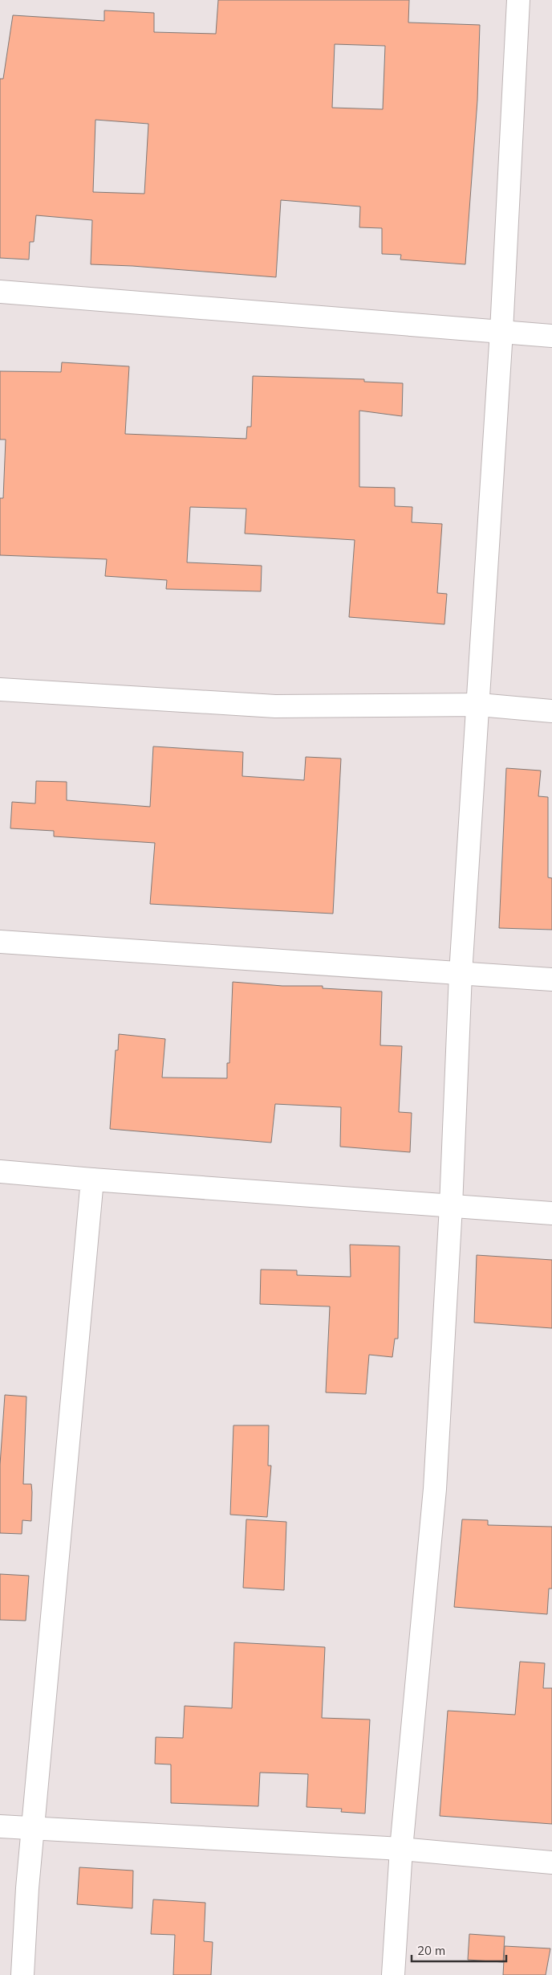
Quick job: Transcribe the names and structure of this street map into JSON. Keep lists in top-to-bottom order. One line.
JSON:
{"scale_bar":"20 m"}
